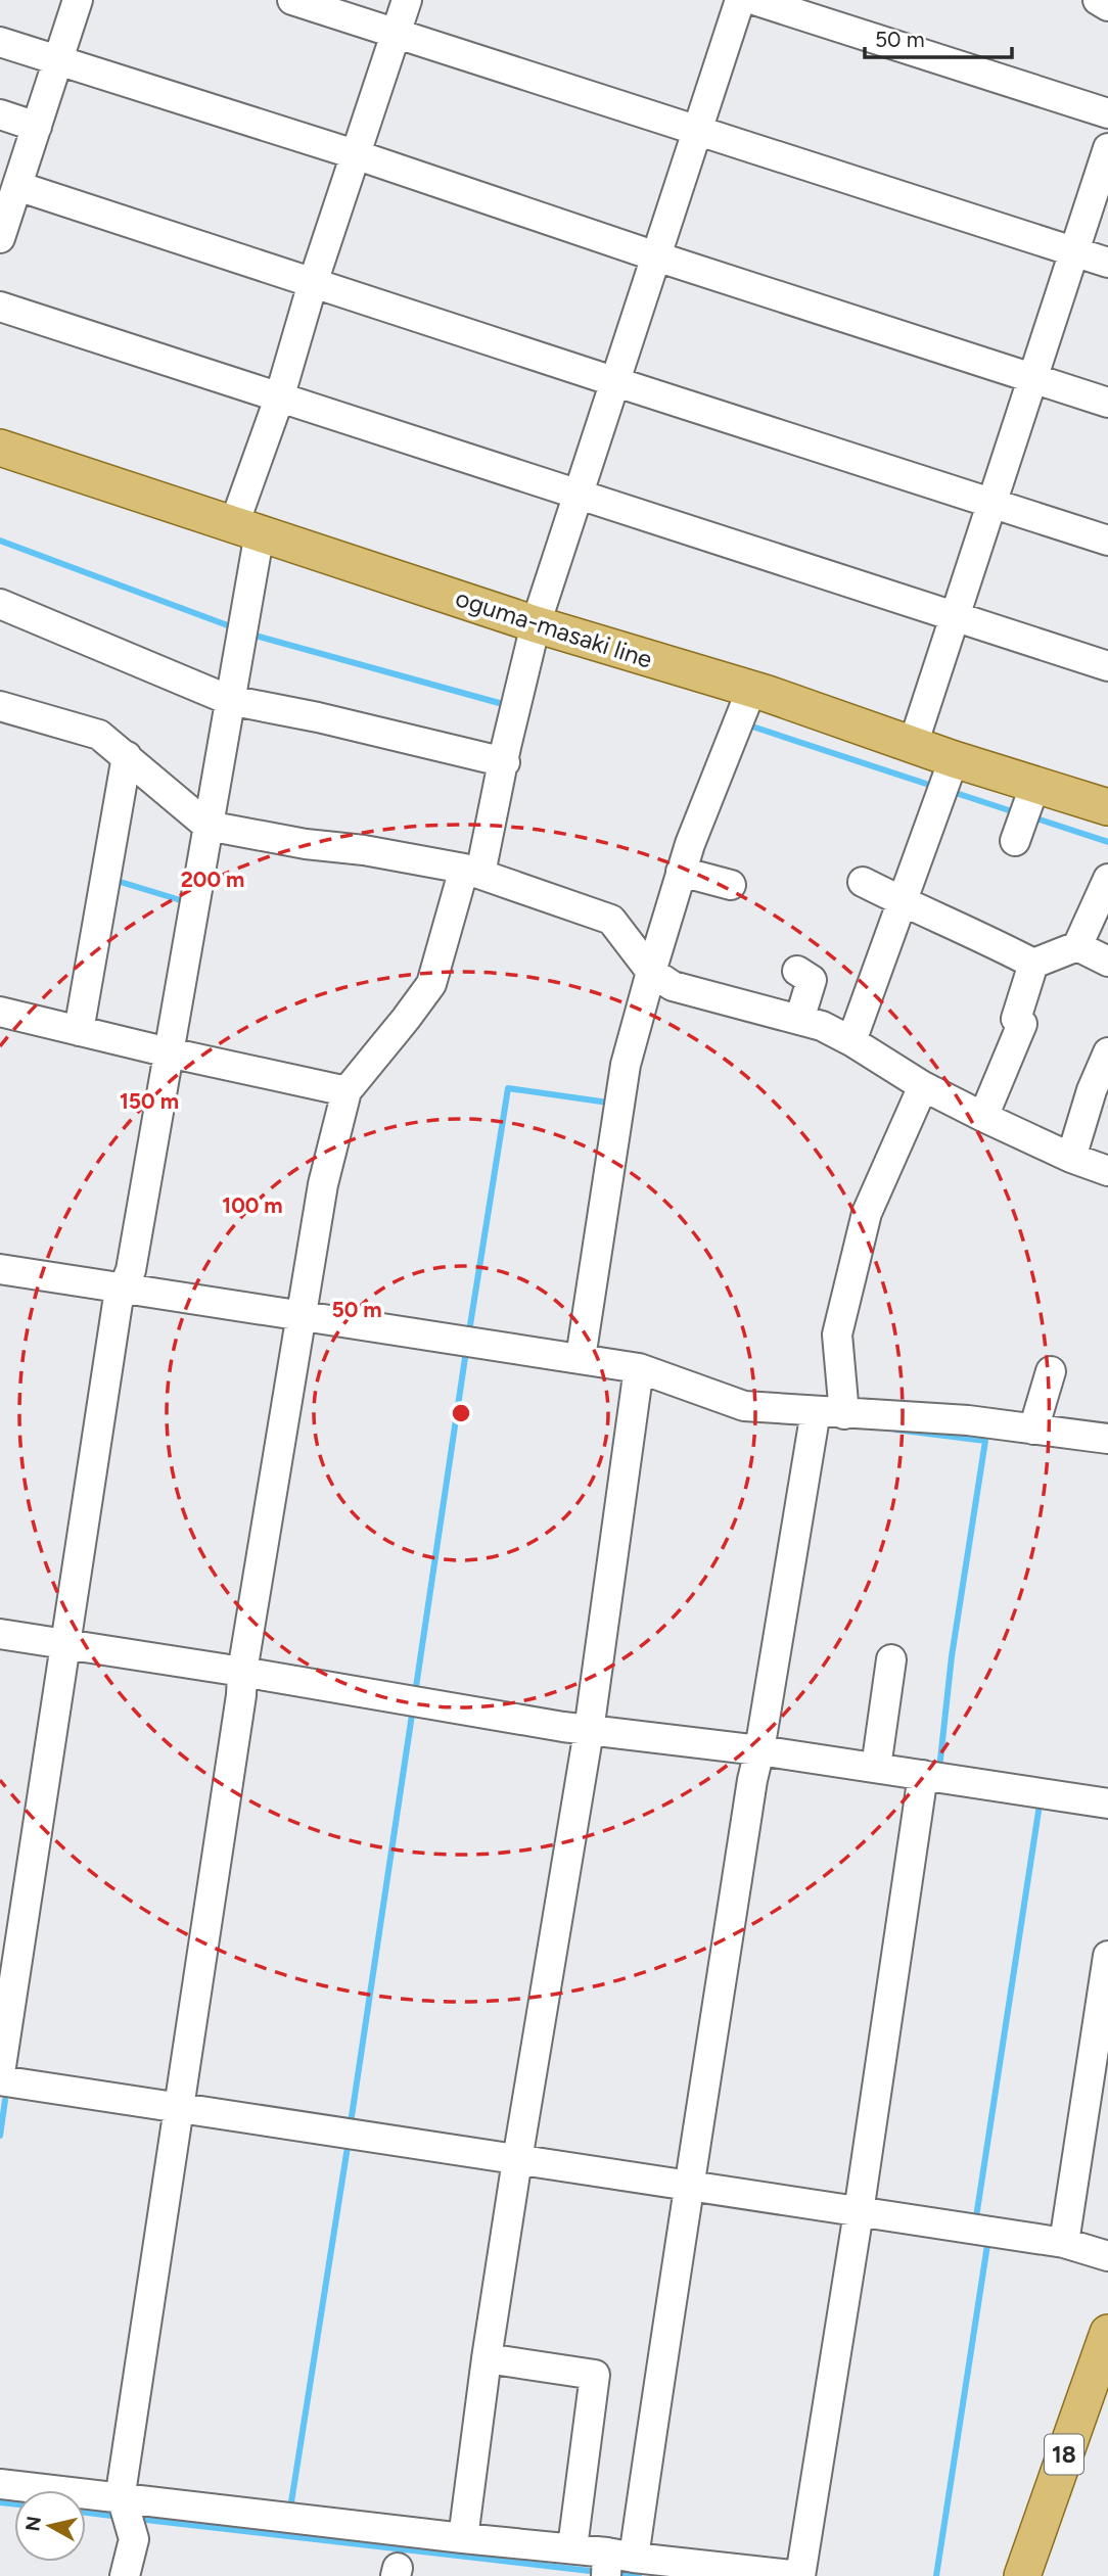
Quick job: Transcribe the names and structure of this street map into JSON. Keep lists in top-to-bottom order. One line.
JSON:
{"streets":{"main road":["oguma-masaki line","18"]},"scale_bar":"50 m","north":"left","rings":["200 m","150 m","100 m","50 m"]}
